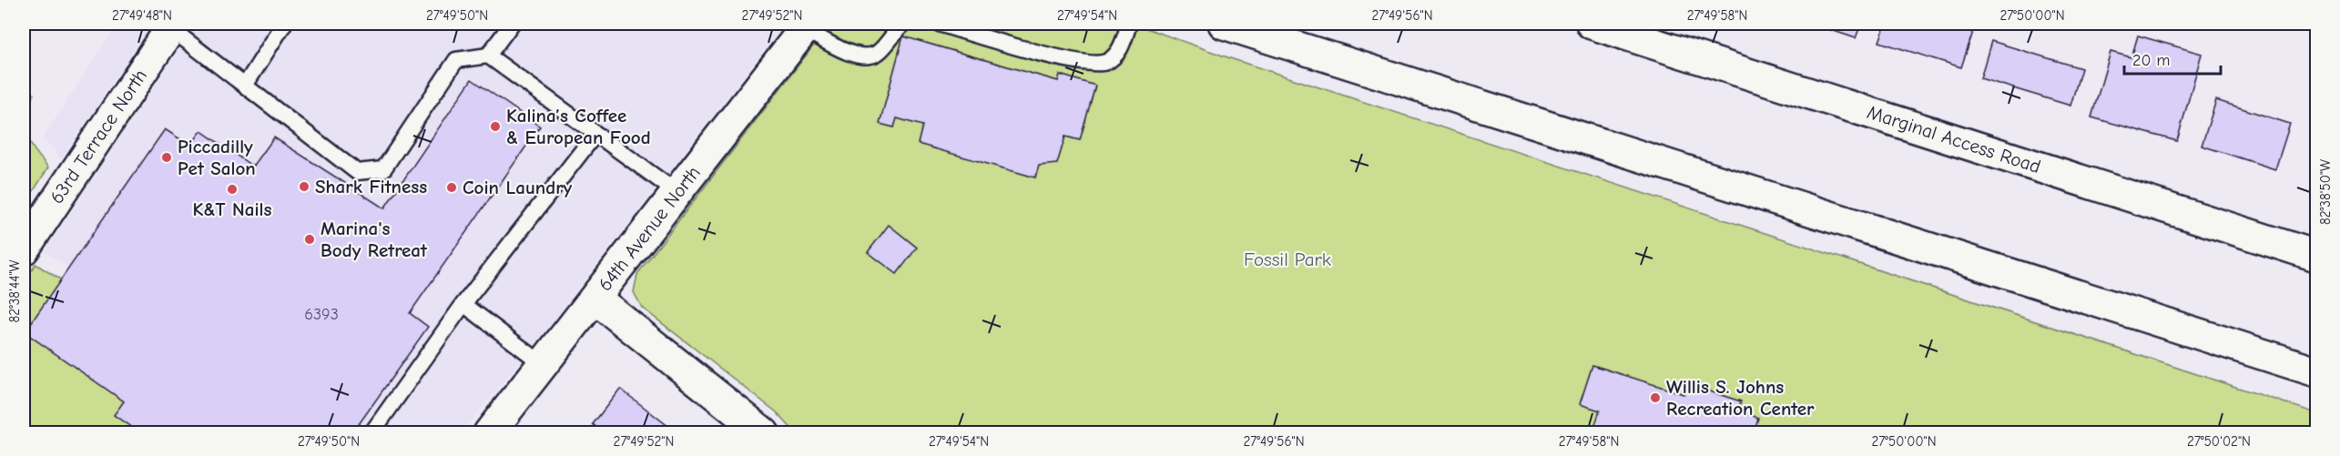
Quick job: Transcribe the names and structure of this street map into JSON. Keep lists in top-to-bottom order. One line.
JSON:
{"streets":{"street":["63rd Terrace North","Marginal Access Road","64th Avenue North"]},"parks":["Fossil Park"],"places":["Kalina’s Coffee & European Food","Piccadilly Pet Salon","Shark Fitness","Coin Laundry","K&T Nails","Marina's Body Retreat","Willis S. Johns Recreation Center"],"house_numbers":["6393"],"scale_bar":"20 m","coordinates":["27°49'48\"N","27°49'50\"N","27°49'52\"N","27°49'54\"N","27°49'56\"N","27°49'58\"N","27°50'00\"N","82°38'50\"W","82°38'44\"W","27°50'02\"N"]}
